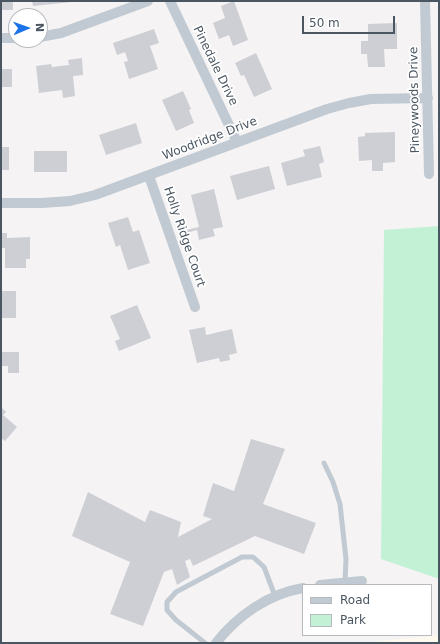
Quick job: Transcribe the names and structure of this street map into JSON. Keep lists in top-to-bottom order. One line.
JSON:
{"streets":{"street":["Pinedale Drive","Pineywoods Drive","Woodridge Drive","Holly Ridge Court"]},"crossings":[["Pinedale Drive","Woodridge Drive"],["Pineywoods Drive","Woodridge Drive"],["Woodridge Drive","Holly Ridge Court"]],"legend":["Road","Park"],"scale_bar":"50 m","north":"right"}
